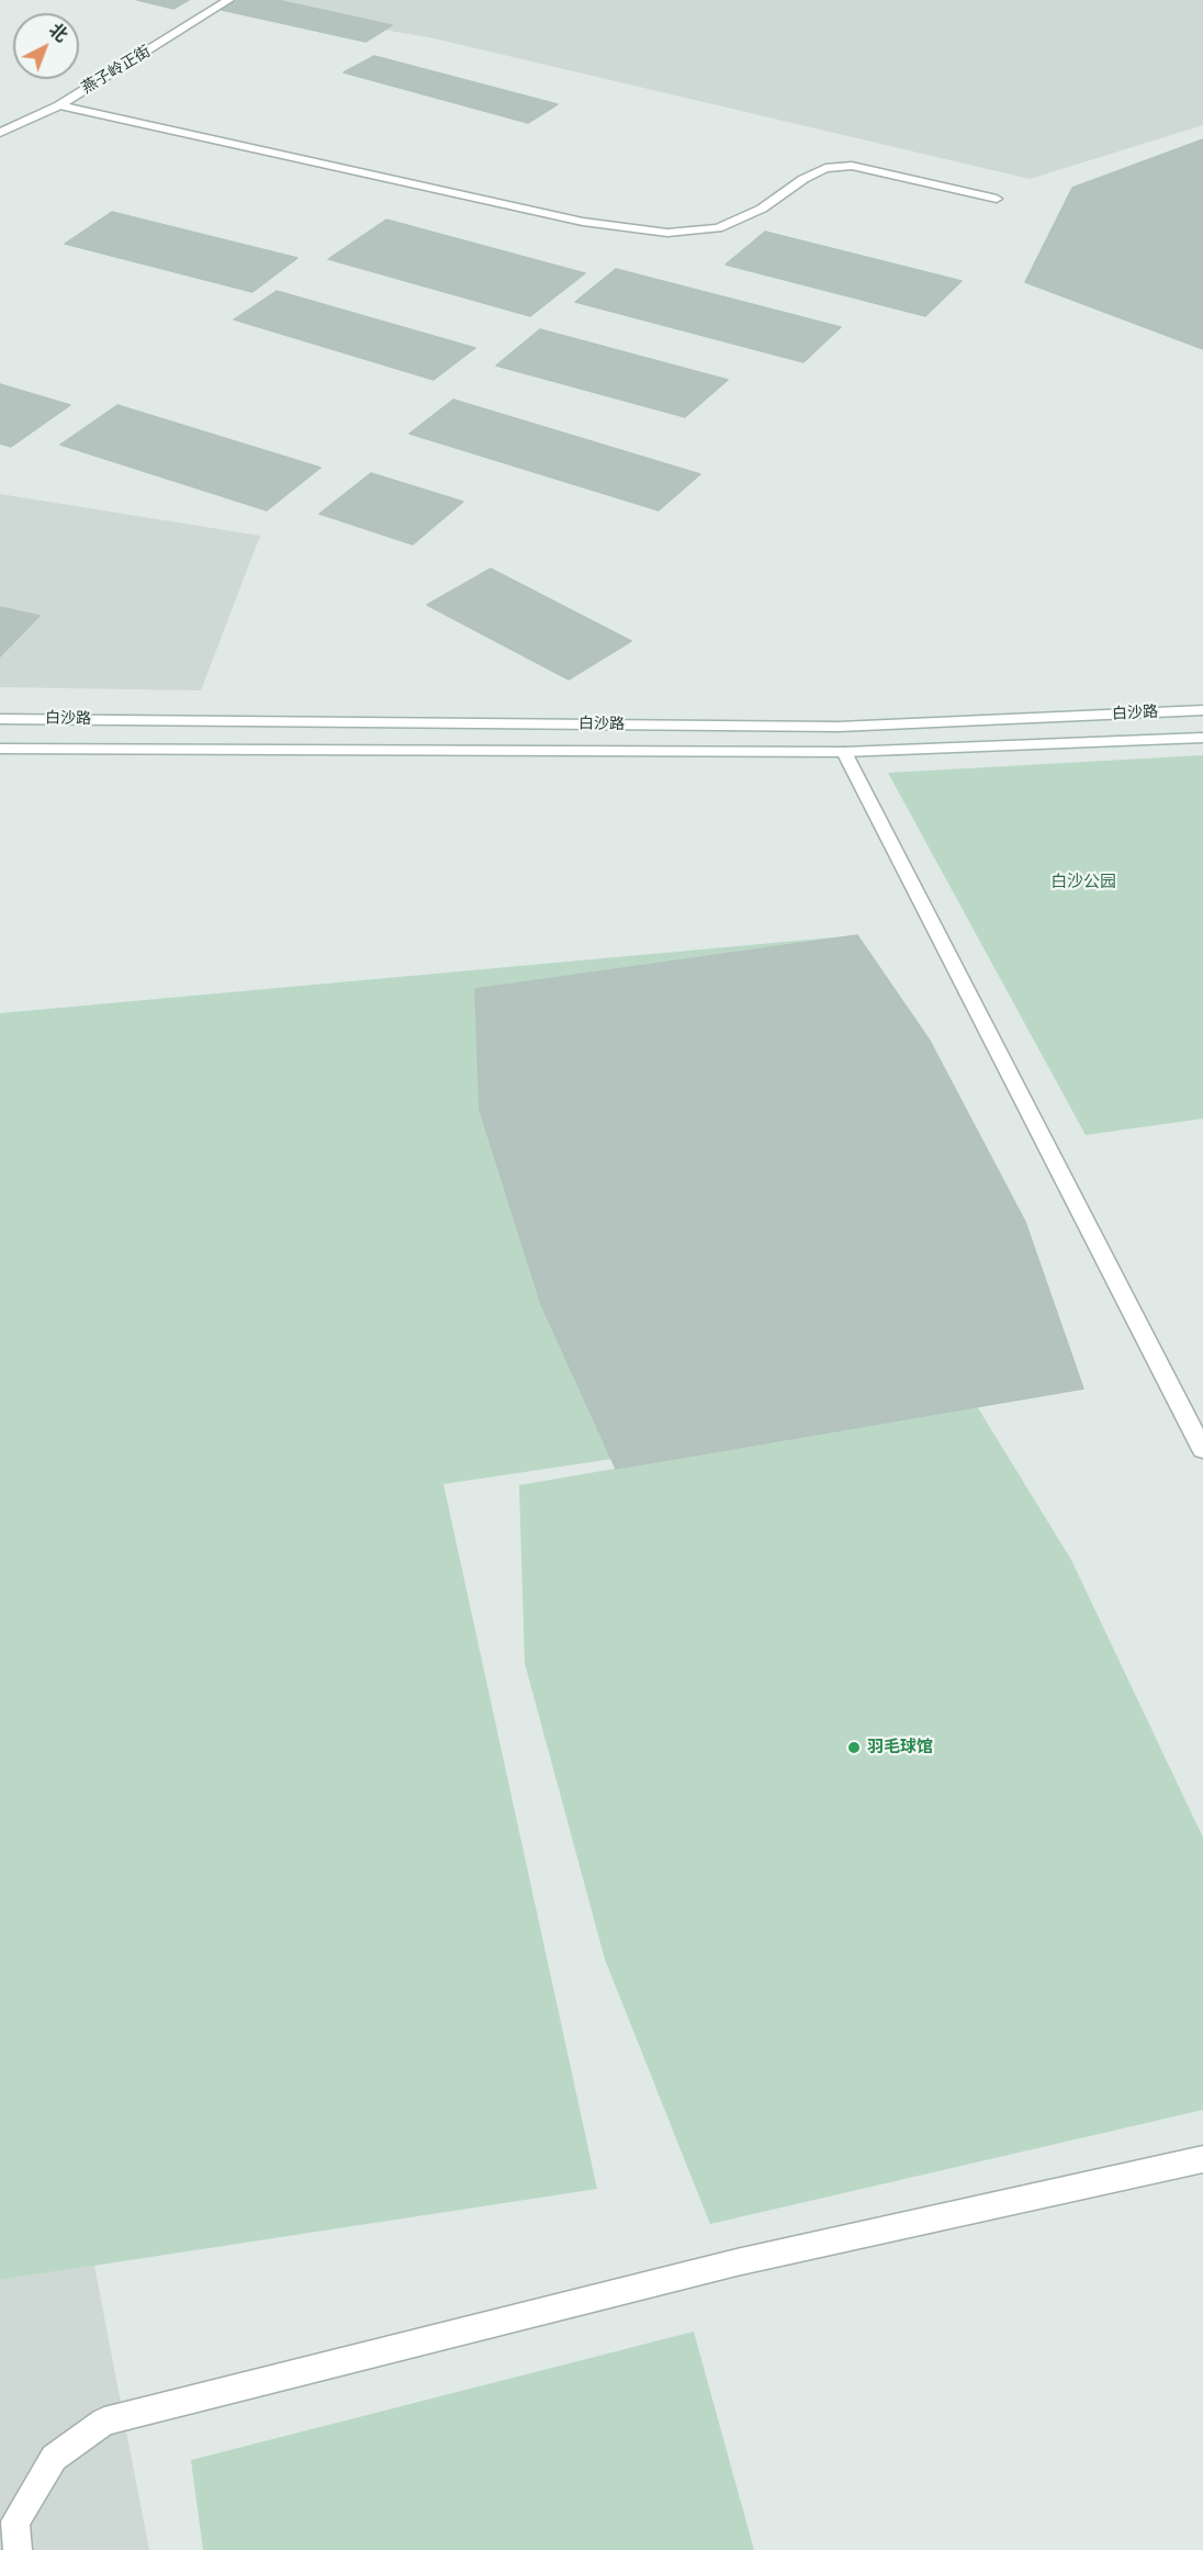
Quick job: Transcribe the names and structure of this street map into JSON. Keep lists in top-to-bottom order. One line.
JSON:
{"streets":{"street":["燕子岭正街","白沙路"]},"parks":["白沙公园"],"places":["羽毛球馆"],"north":"top right"}
